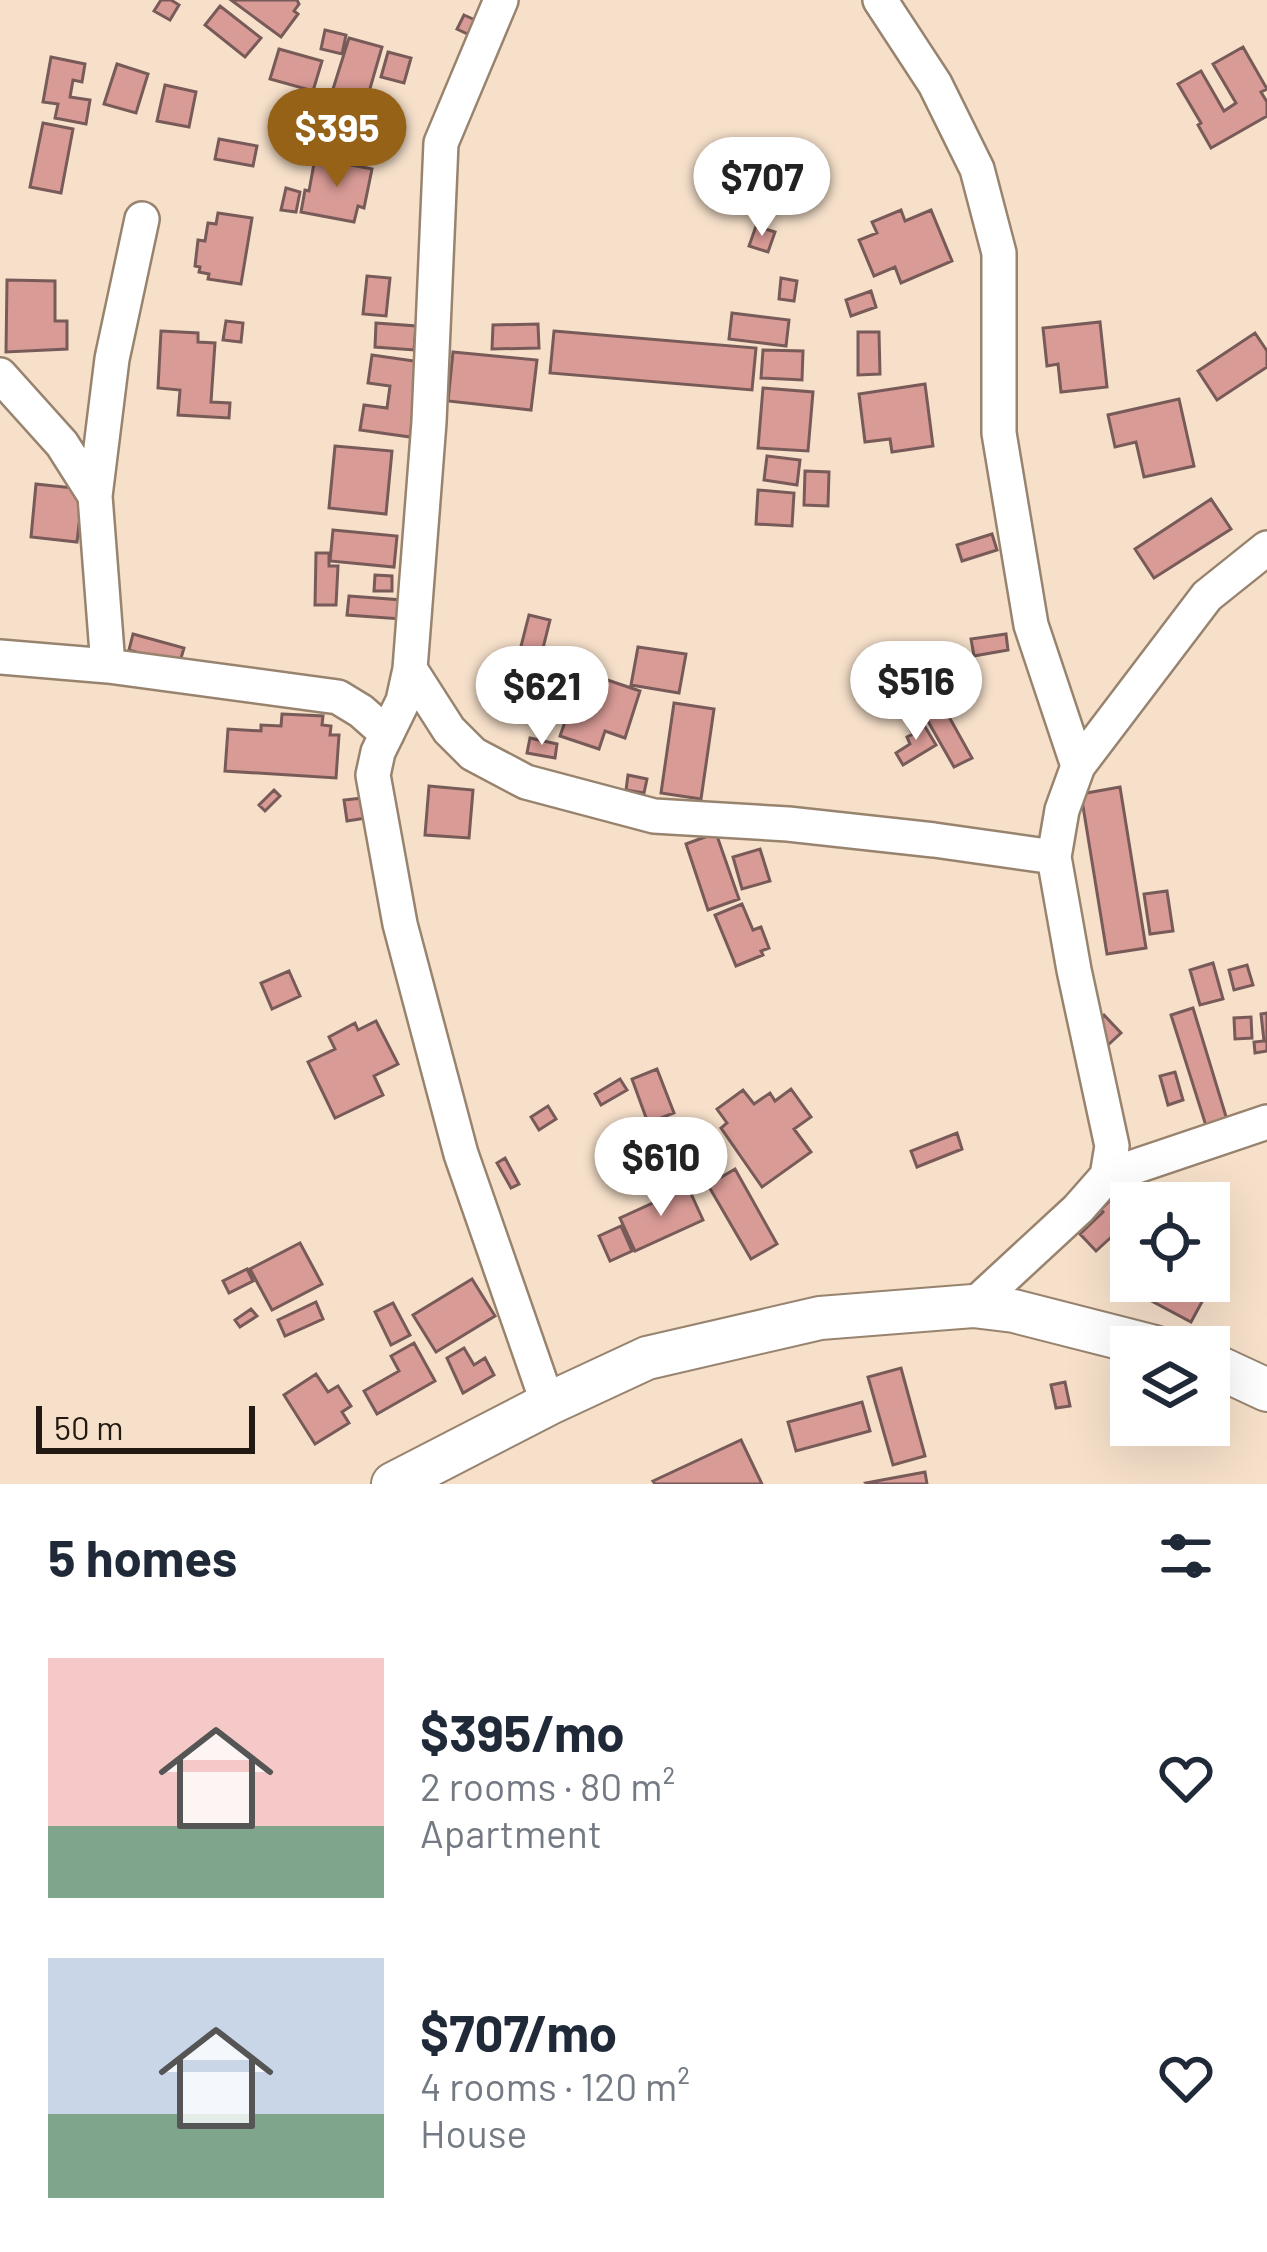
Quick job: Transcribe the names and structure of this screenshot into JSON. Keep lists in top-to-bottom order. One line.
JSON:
{"scale_bar":"50 m","page":{"price":["$395","$707","$516","$621","$610"],"scale":"50 m","heading":"5 homes","list":[{"name":"$395/mo","note":"2 rooms · 80 m² · Apartment"},{"name":"$707/mo","note":"4 rooms · 120 m² · House"}]}}
